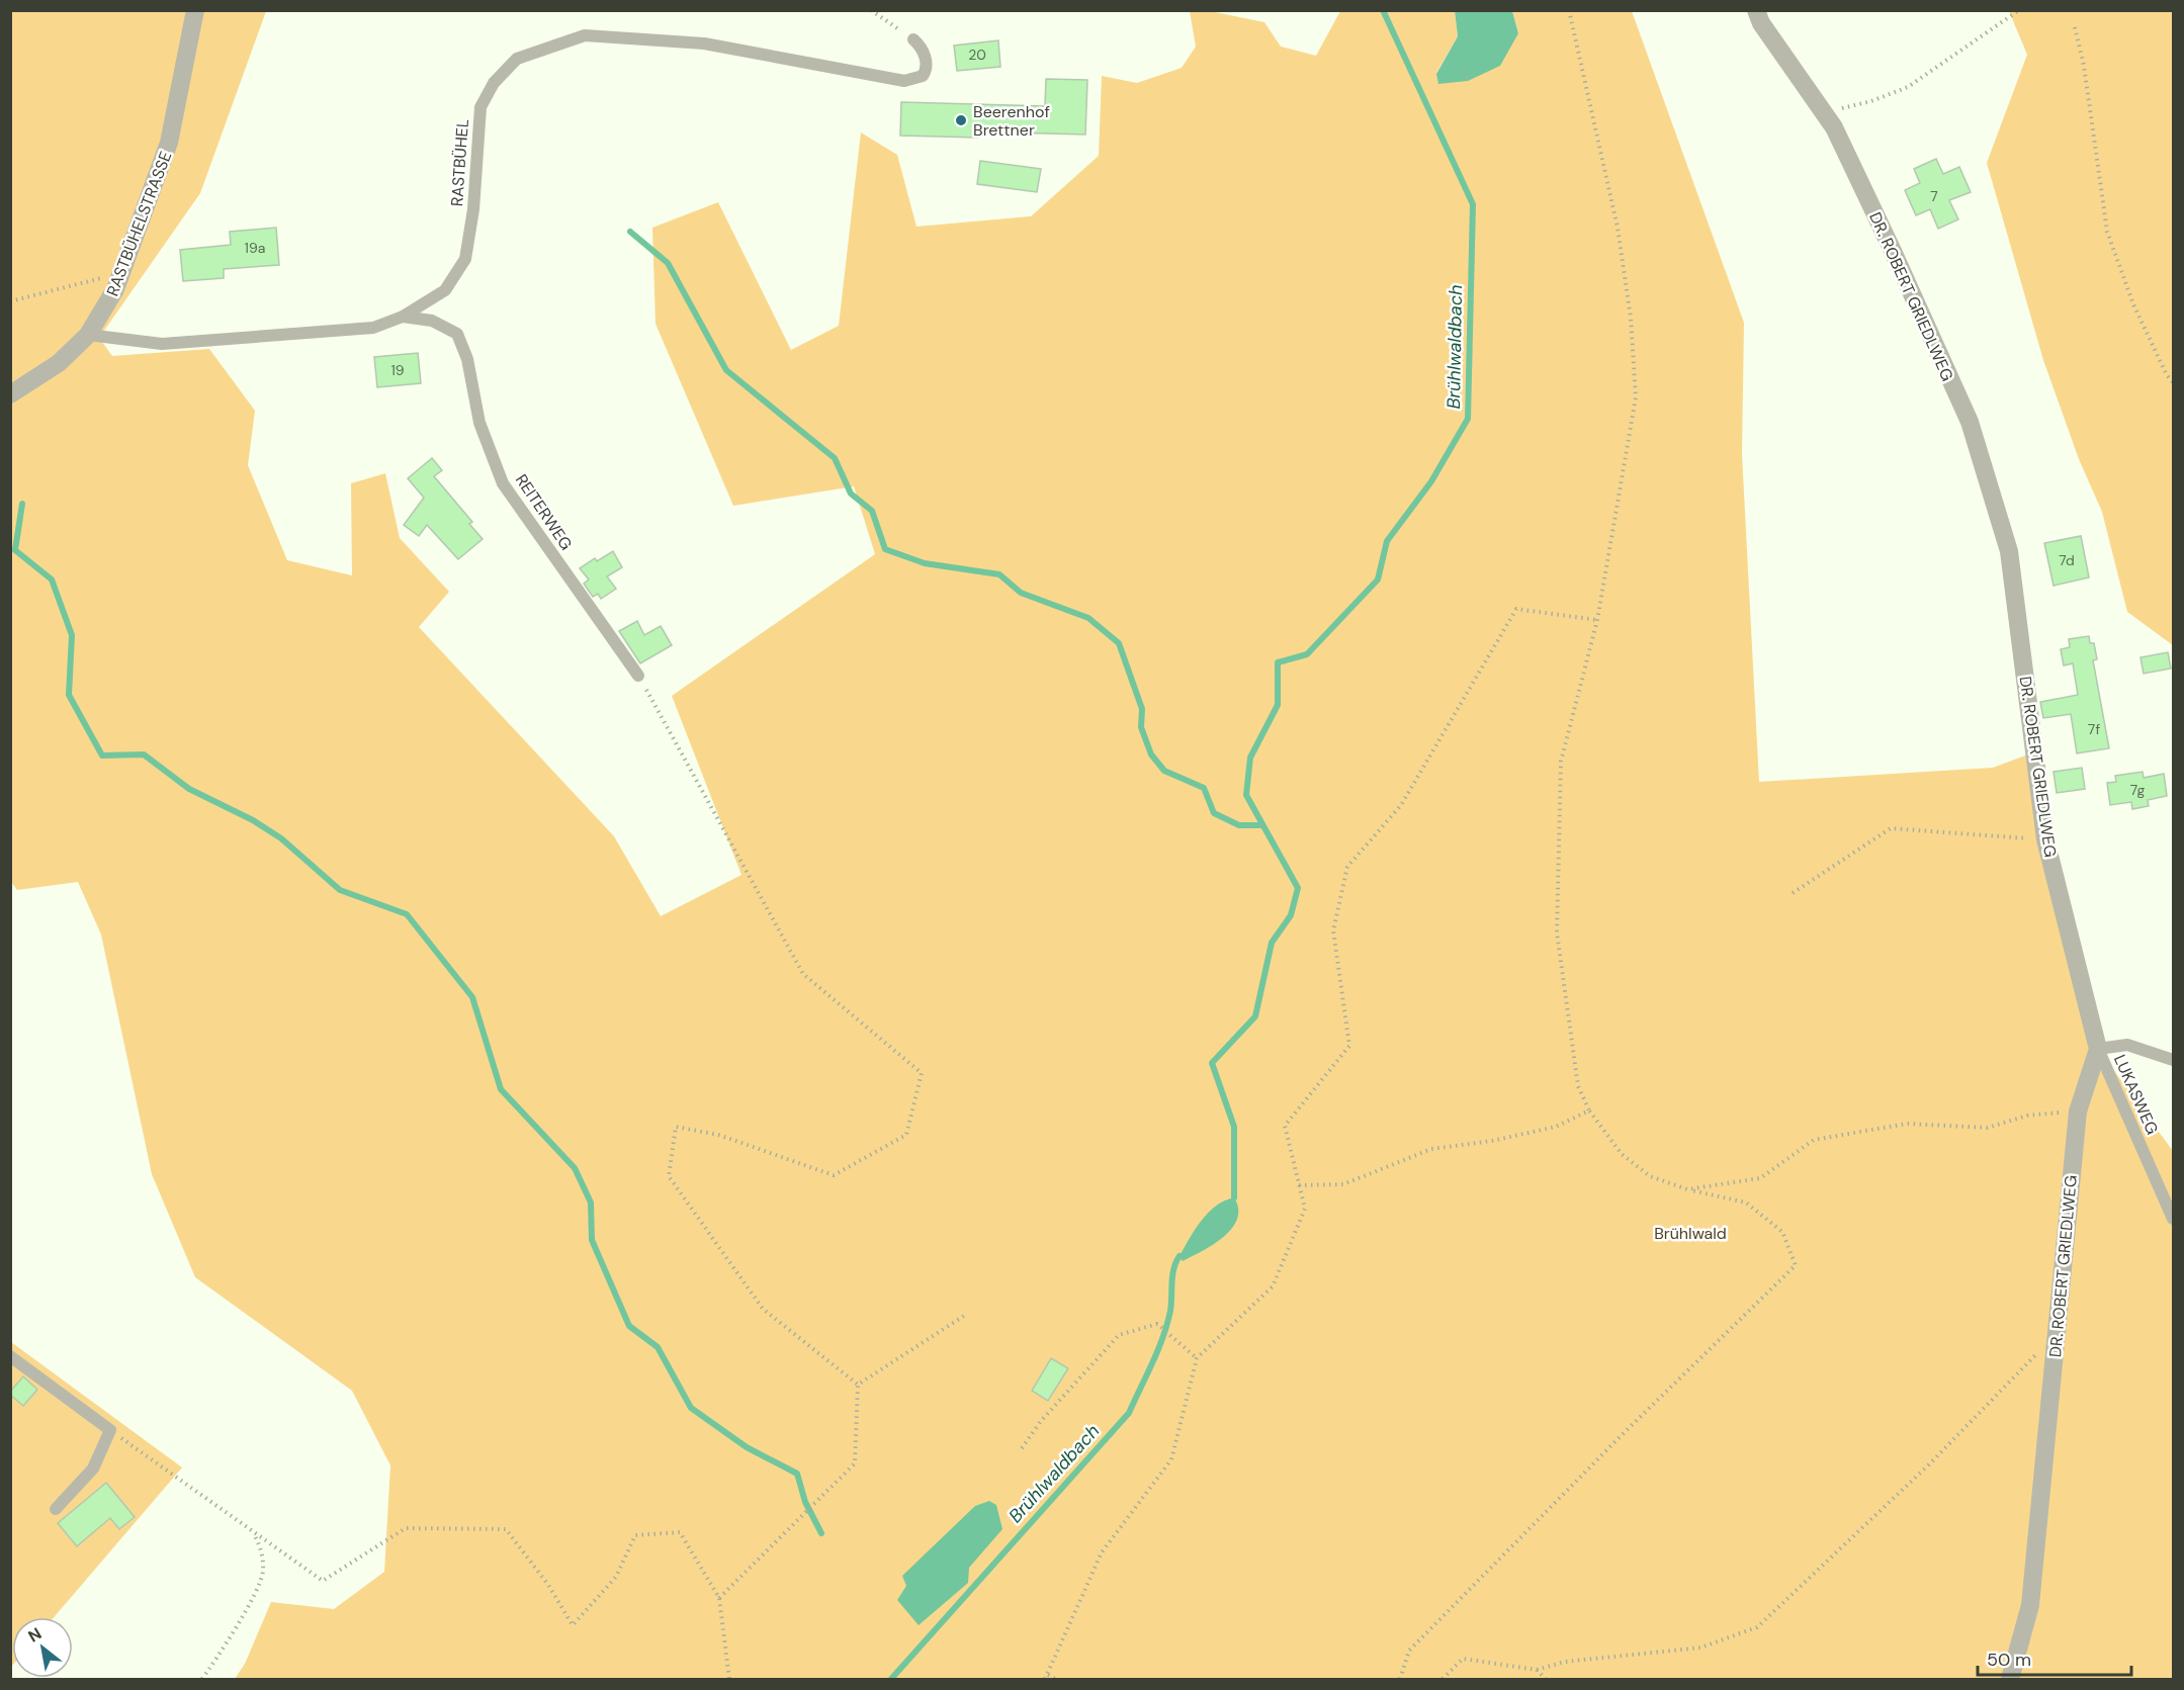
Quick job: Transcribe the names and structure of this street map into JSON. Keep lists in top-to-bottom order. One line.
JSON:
{"streets":{"street":["RASTBÜHELSTRASSE","DR. ROBERT GRIEDLWEG"],"lane":["RASTBÜHEL","REITERWEG","LUKASWEG"]},"crossings":[["RASTBÜHEL","RASTBÜHELSTRASSE"],["RASTBÜHEL","REITERWEG"],["DR. ROBERT GRIEDLWEG","LUKASWEG"]],"water":["Brühlwaldbach"],"parks":["Brühlwald"],"places":["Beerenhof Brettner"],"house_numbers":["20","7","19a","19","7d","7f","7g"],"scale_bar":"50 m","north":"top left"}
